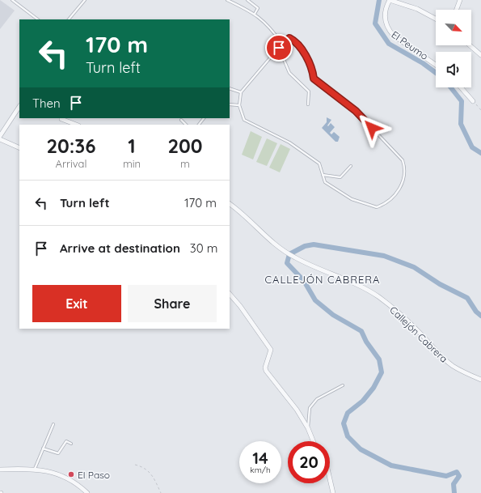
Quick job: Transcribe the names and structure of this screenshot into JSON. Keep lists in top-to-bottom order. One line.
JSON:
{"streets":{"street":["El Peumo","Callejón Cabrera"]},"districts":["CALLEJÓN CABRERA"],"places":["El Paso"],"north":"bottom right","page":{"turn":["170 m","Turn left"],"then":"Then","eta":["20:36","Arrival","1","min","200","m"],"list":[{"name":"Turn left","value":"170 m"},{"name":"Arrive at destination","value":"30 m"}],"buttons":["Exit","Share"],"speed":"14 km/h","limit":"20"}}
